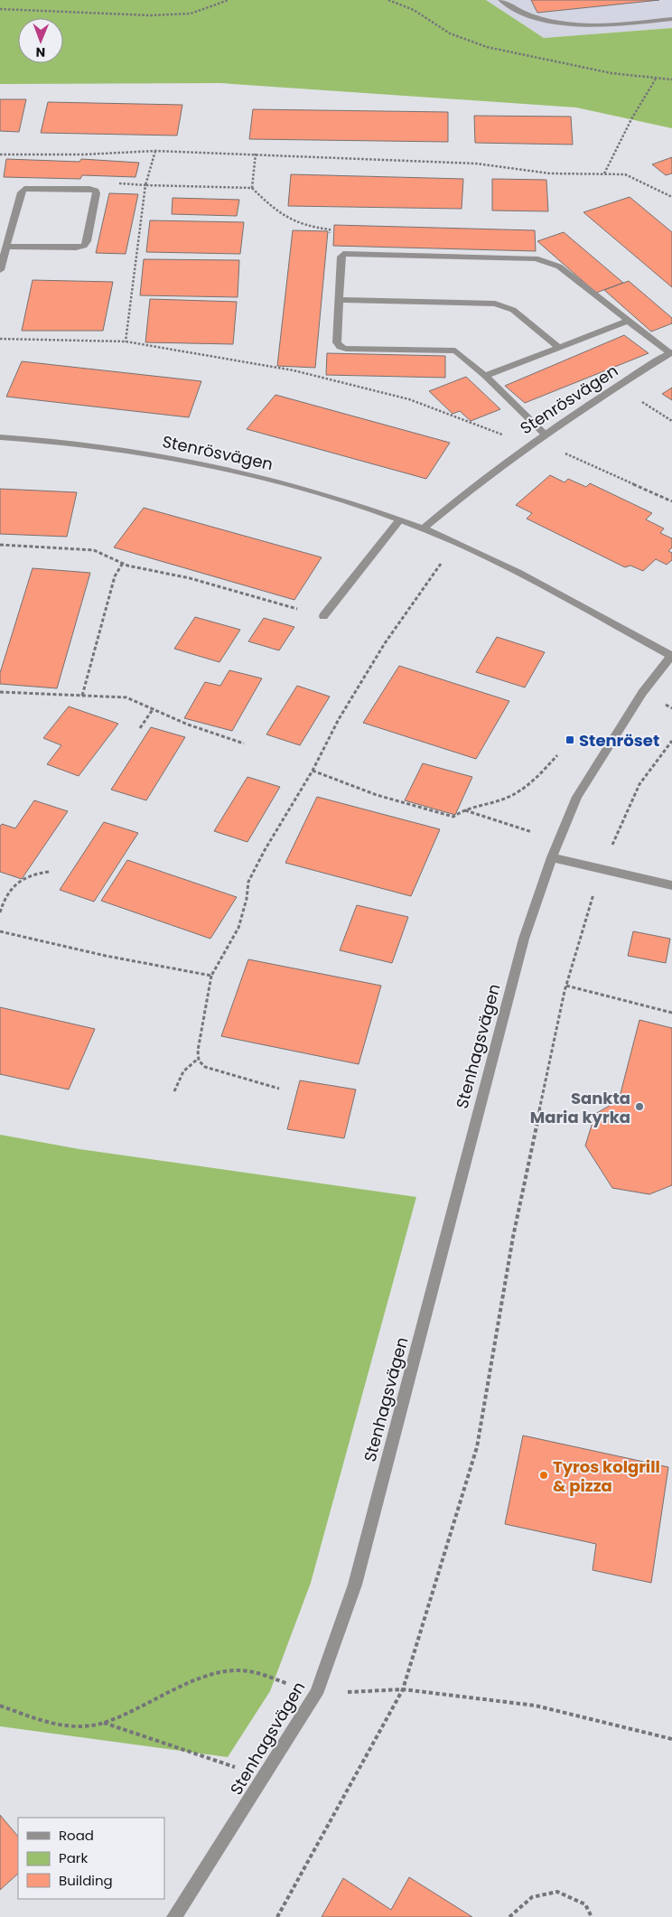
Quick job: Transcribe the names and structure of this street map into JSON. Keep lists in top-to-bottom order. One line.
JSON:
{"streets":{"street":["Stenrösvägen","Stenhagsvägen"]},"crossings":[["Stenrösvägen","Stenhagsvägen"]],"places":{"transit":["Stenröset"],"other":["Sankta Maria kyrka","Tyros kolgrill & pizza"]},"legend":["Road","Park","Building"],"north":"bottom"}
